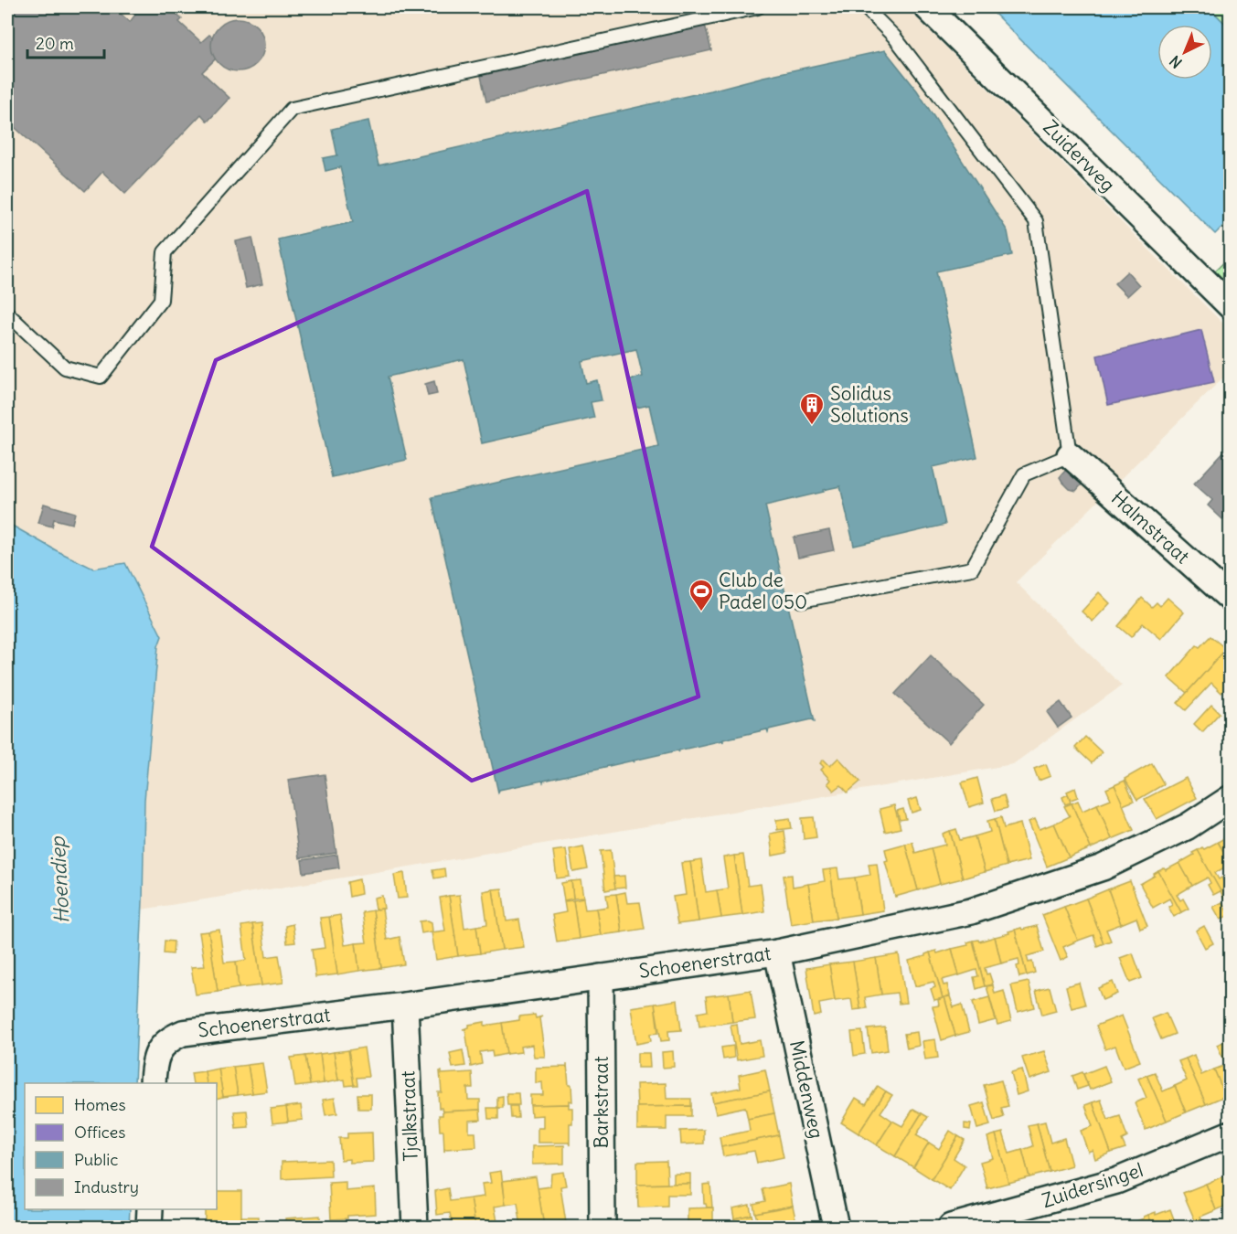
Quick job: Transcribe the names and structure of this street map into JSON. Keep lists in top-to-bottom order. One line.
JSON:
{"streets":{"street":["Zuiderweg","Halmstraat","Schoenerstraat","Middenweg","Barkstraat","Tjalkstraat","Zuidersingel"]},"crossings":[["Schoenerstraat","Middenweg"],["Schoenerstraat","Barkstraat"],["Schoenerstraat","Tjalkstraat"]],"water":["Hoendiep"],"places":{"building":["Solidus Solutions"],"sports":["Club de Padel 050"]},"legend":["Homes","Offices","Public","Industry"],"scale_bar":"20 m","north":"bottom left"}
